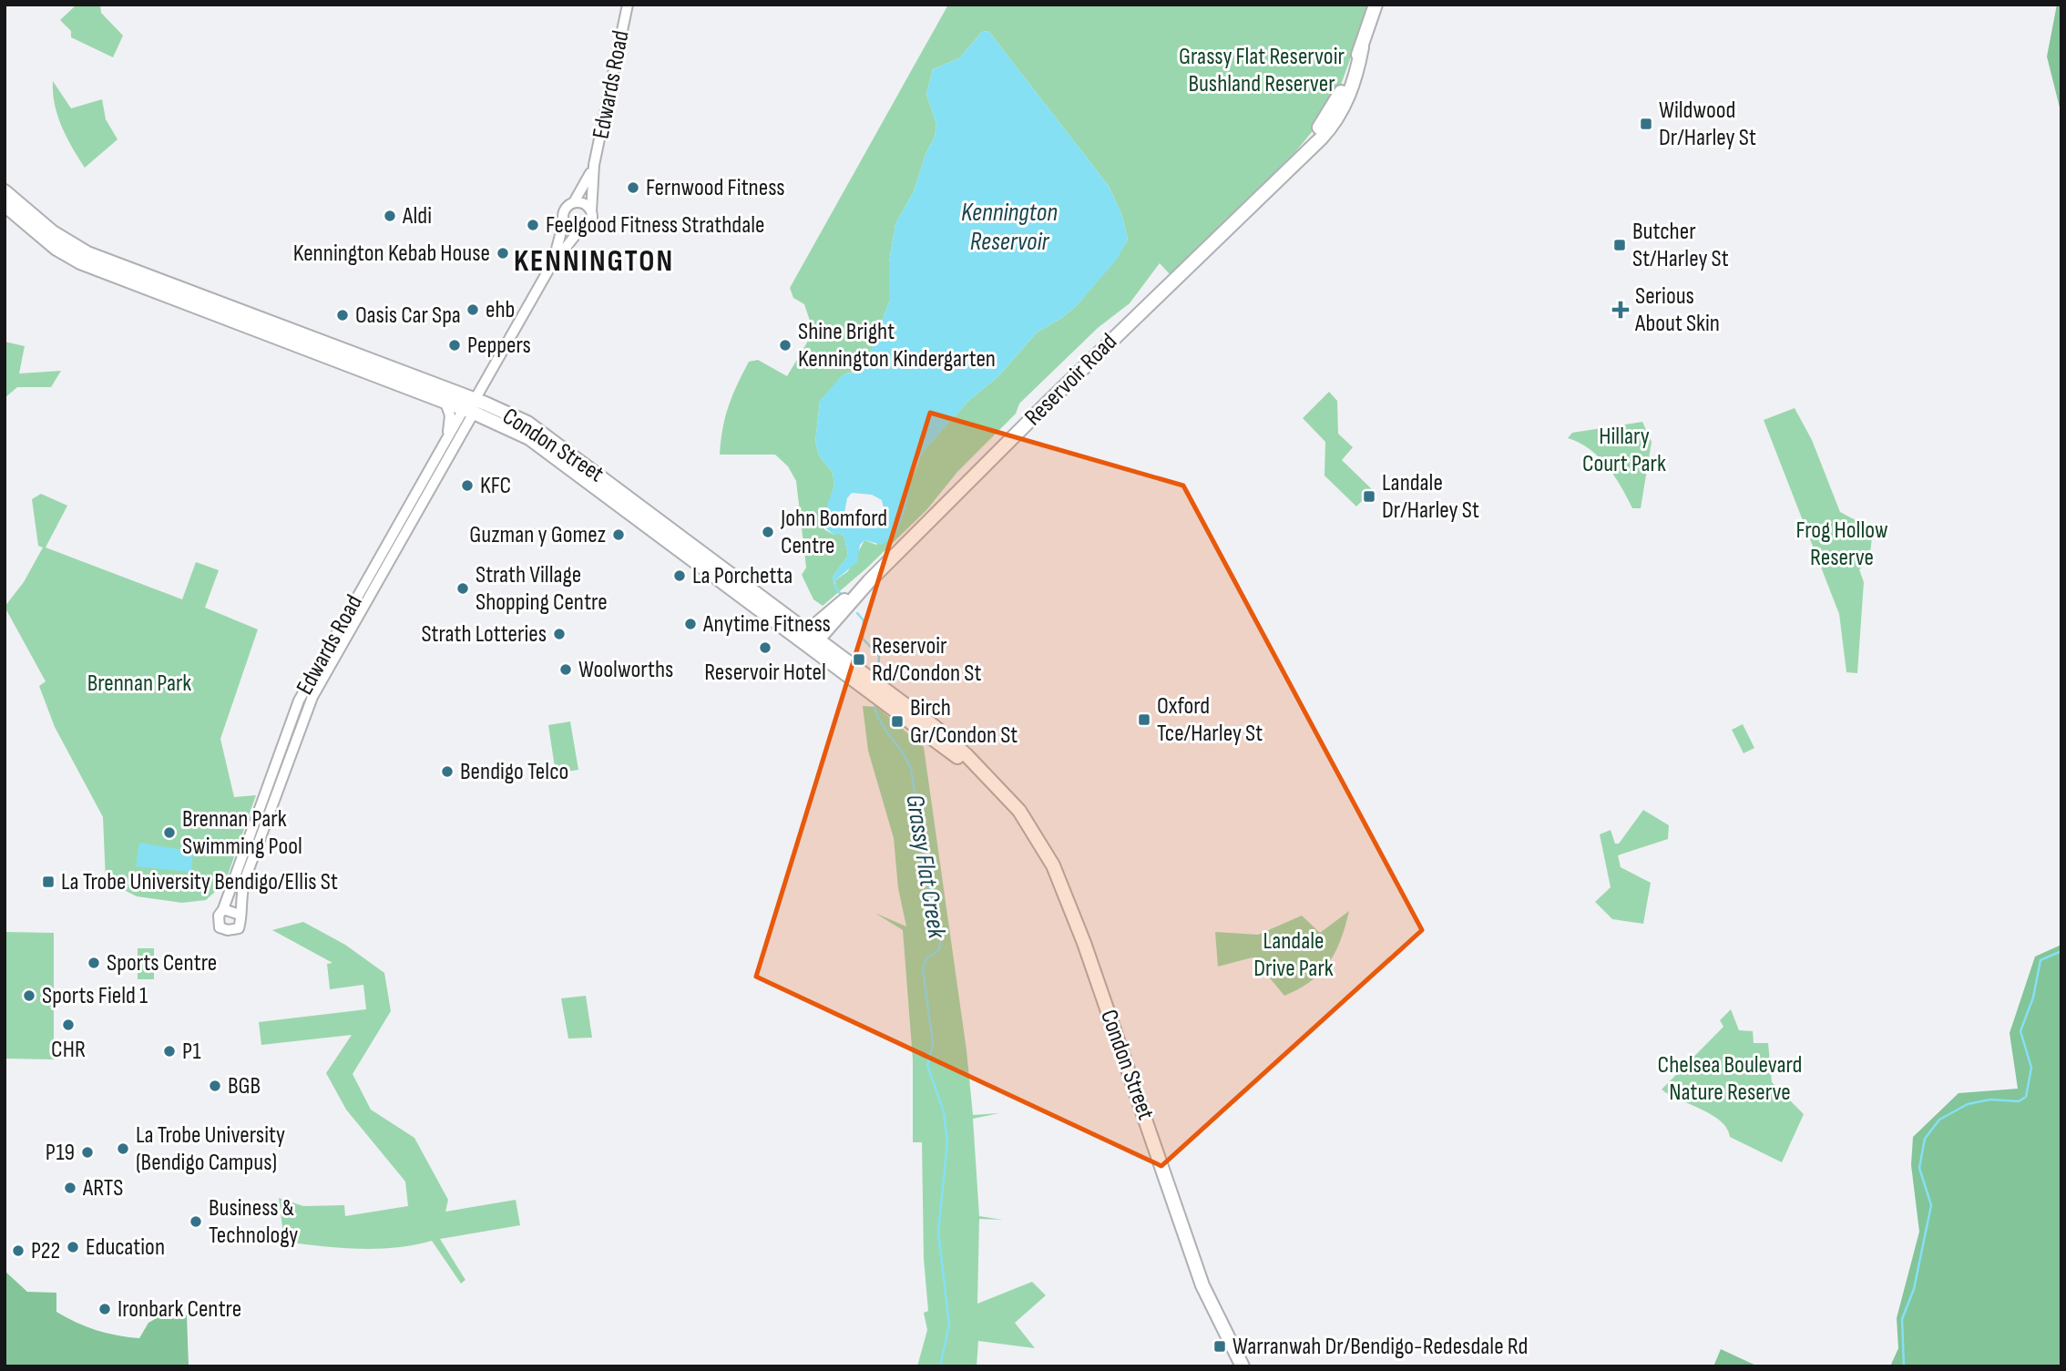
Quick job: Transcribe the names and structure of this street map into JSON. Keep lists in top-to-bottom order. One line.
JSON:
{"streets":{"main road":["Reservoir Road","Condon Street"],"street":["Edwards Road"]},"crossings":[["Edwards Road","Condon Street"],["Reservoir Road","Condon Street"]],"districts":["KENNINGTON"],"water":["Kennington Reservoir","Grassy Flat Creek"],"parks":["Grassy Flat Reservoir Bushland Reserver","Hillary Court Park","Frog Hollow Reserve","Brennan Park","Landale Drive Park","Chelsea Boulevard Nature Reserve"],"places":{"transit":["Wildwood Dr/Harley St","Butcher St/Harley St","Landale Dr/Harley St","Reservoir Rd/Condon St","Oxford Tce/Harley St","Birch Gr/Condon St","La Trobe University Bendigo/Ellis St","Warranwah Dr/Bendigo-Redesdale Rd"],"other":["Fernwood Fitness","Aldi","Feelgood Fitness Strathdale","Kennington Kebab House","ehb","Oasis Car Spa","Peppers","Shine Bright Kennington Kindergarten","KFC","John Bomford Centre","Guzman y Gomez","La Porchetta","Strath Village Shopping Centre","Anytime Fitness","Strath Lotteries","Reservoir Hotel","Woolworths","Bendigo Telco","Brennan Park Swimming Pool","Sports Centre","Sports Field 1","CHR","P1","BGB","La Trobe University (Bendigo Campus)","P19","ARTS","Business & Technology","Education","P22","Ironbark Centre"],"health":["Serious About Skin"]}}
